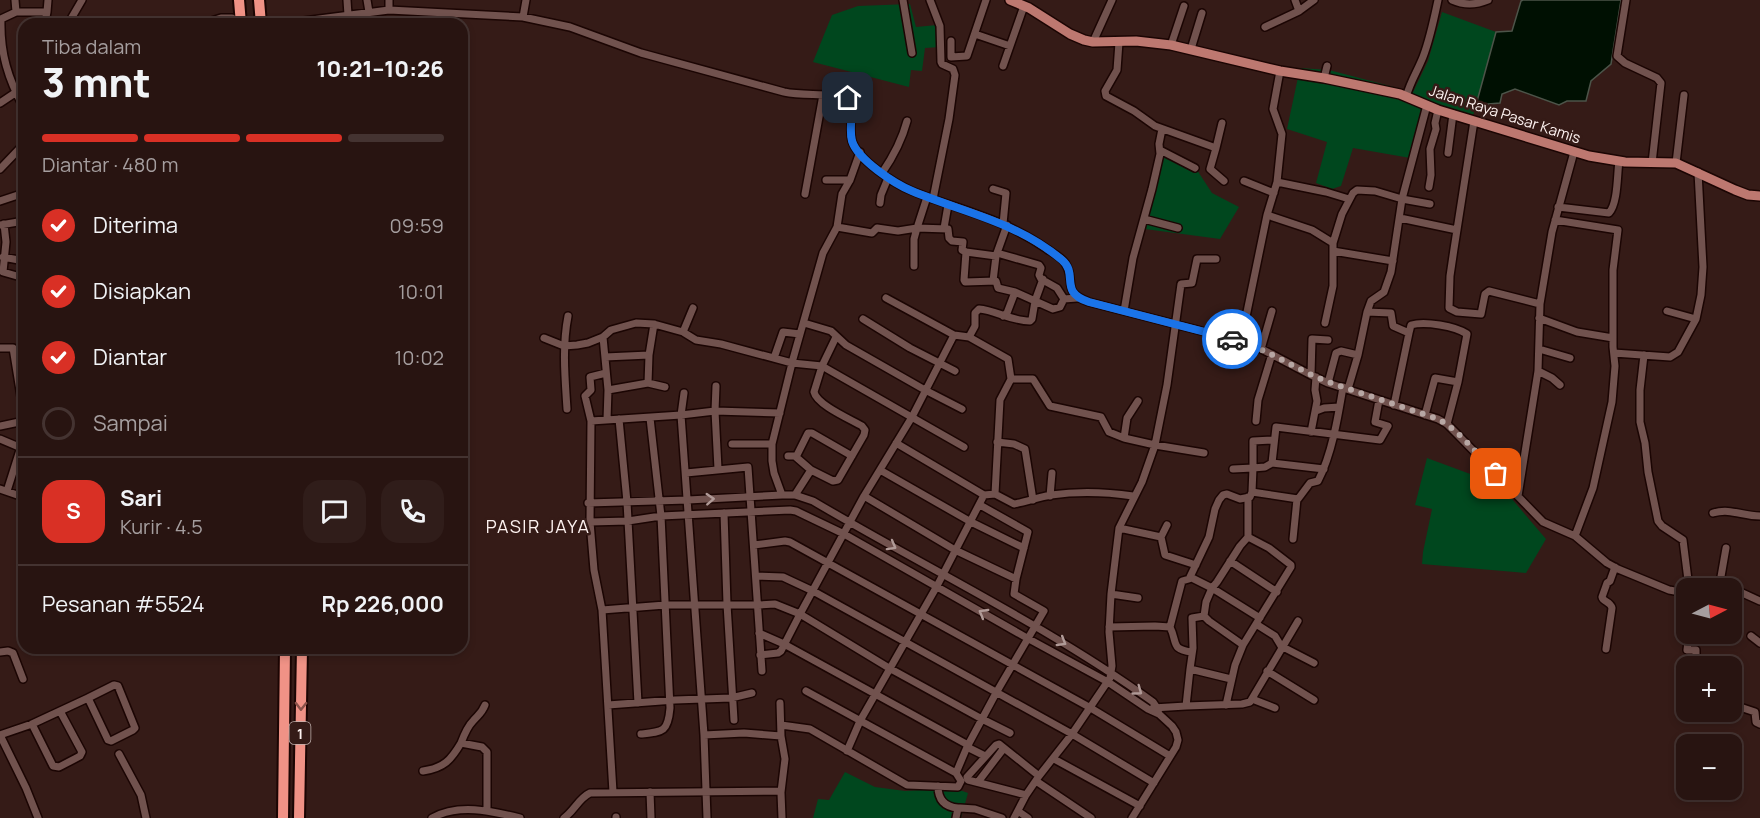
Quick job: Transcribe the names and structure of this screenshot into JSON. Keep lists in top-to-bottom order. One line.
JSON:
{"streets":{"highway":["1"],"main road":["Jalan Raya Pasar Kamis"]},"districts":["PASIR JAYA"],"north":"right","page":{"heading":["3 mnt","Tiba dalam","10:21–10:26"],"panel":["Sari","Kurir · 4.5","Pesanan #5524","Rp 226,000"],"bar":"Diantar · 480 m","list":[["Diterima","09:59"],["Disiapkan","10:01"],["Diantar","10:02"],"Sampai"],"round":"S","map_buttons":["+","−"]}}
